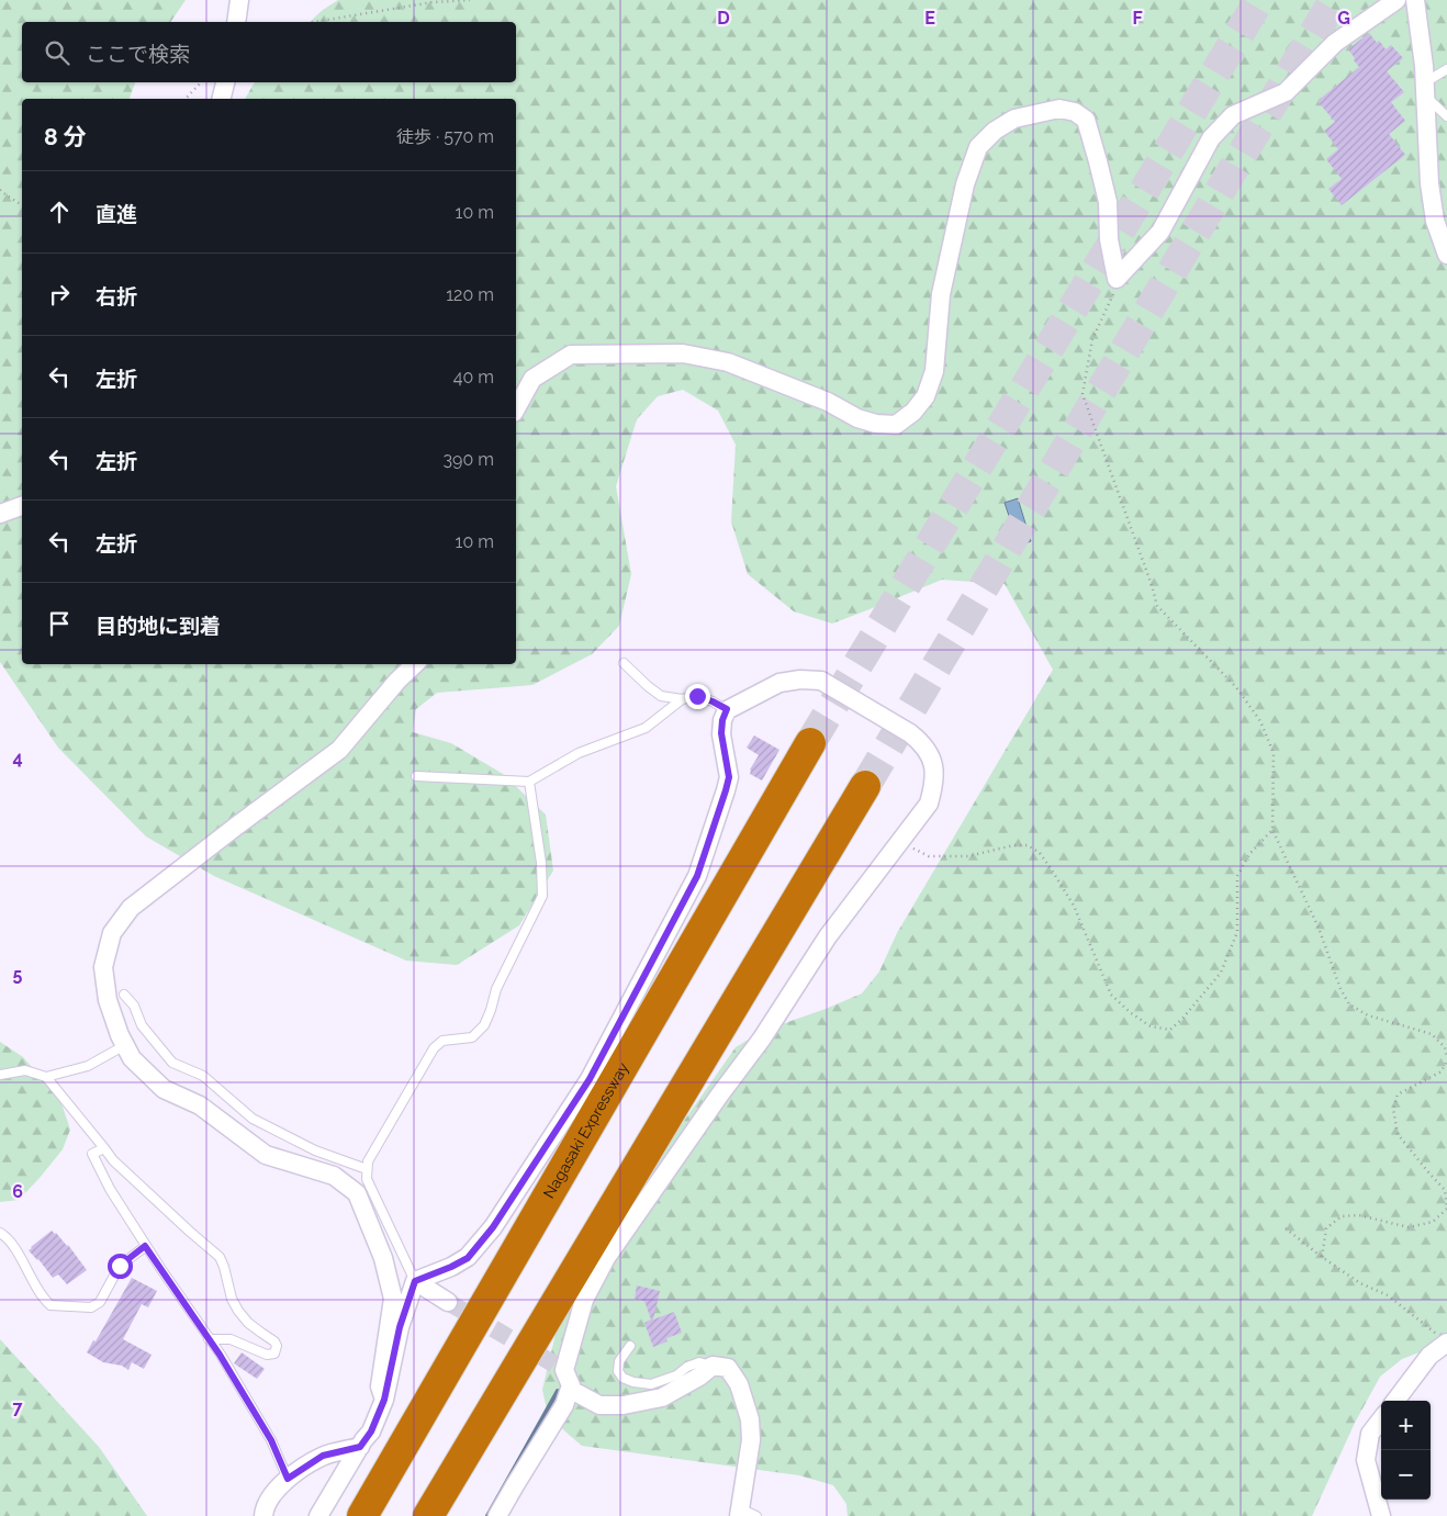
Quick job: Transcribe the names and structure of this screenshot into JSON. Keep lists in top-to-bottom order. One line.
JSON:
{"streets":{"highway":["Nagasaki Expressway"]},"page":{"search":"ここで検索","heading":["8 分","徒歩 · 570 m"],"list":[["直進","10 m"],["右折","120 m"],["左折","40 m"],["左折","390 m"],["左折","10 m"],"目的地に到着"],"map_buttons":["+","−"]},"grid":{"columns":["D","E","F","G"],"rows":["4","5","6","7"]}}
